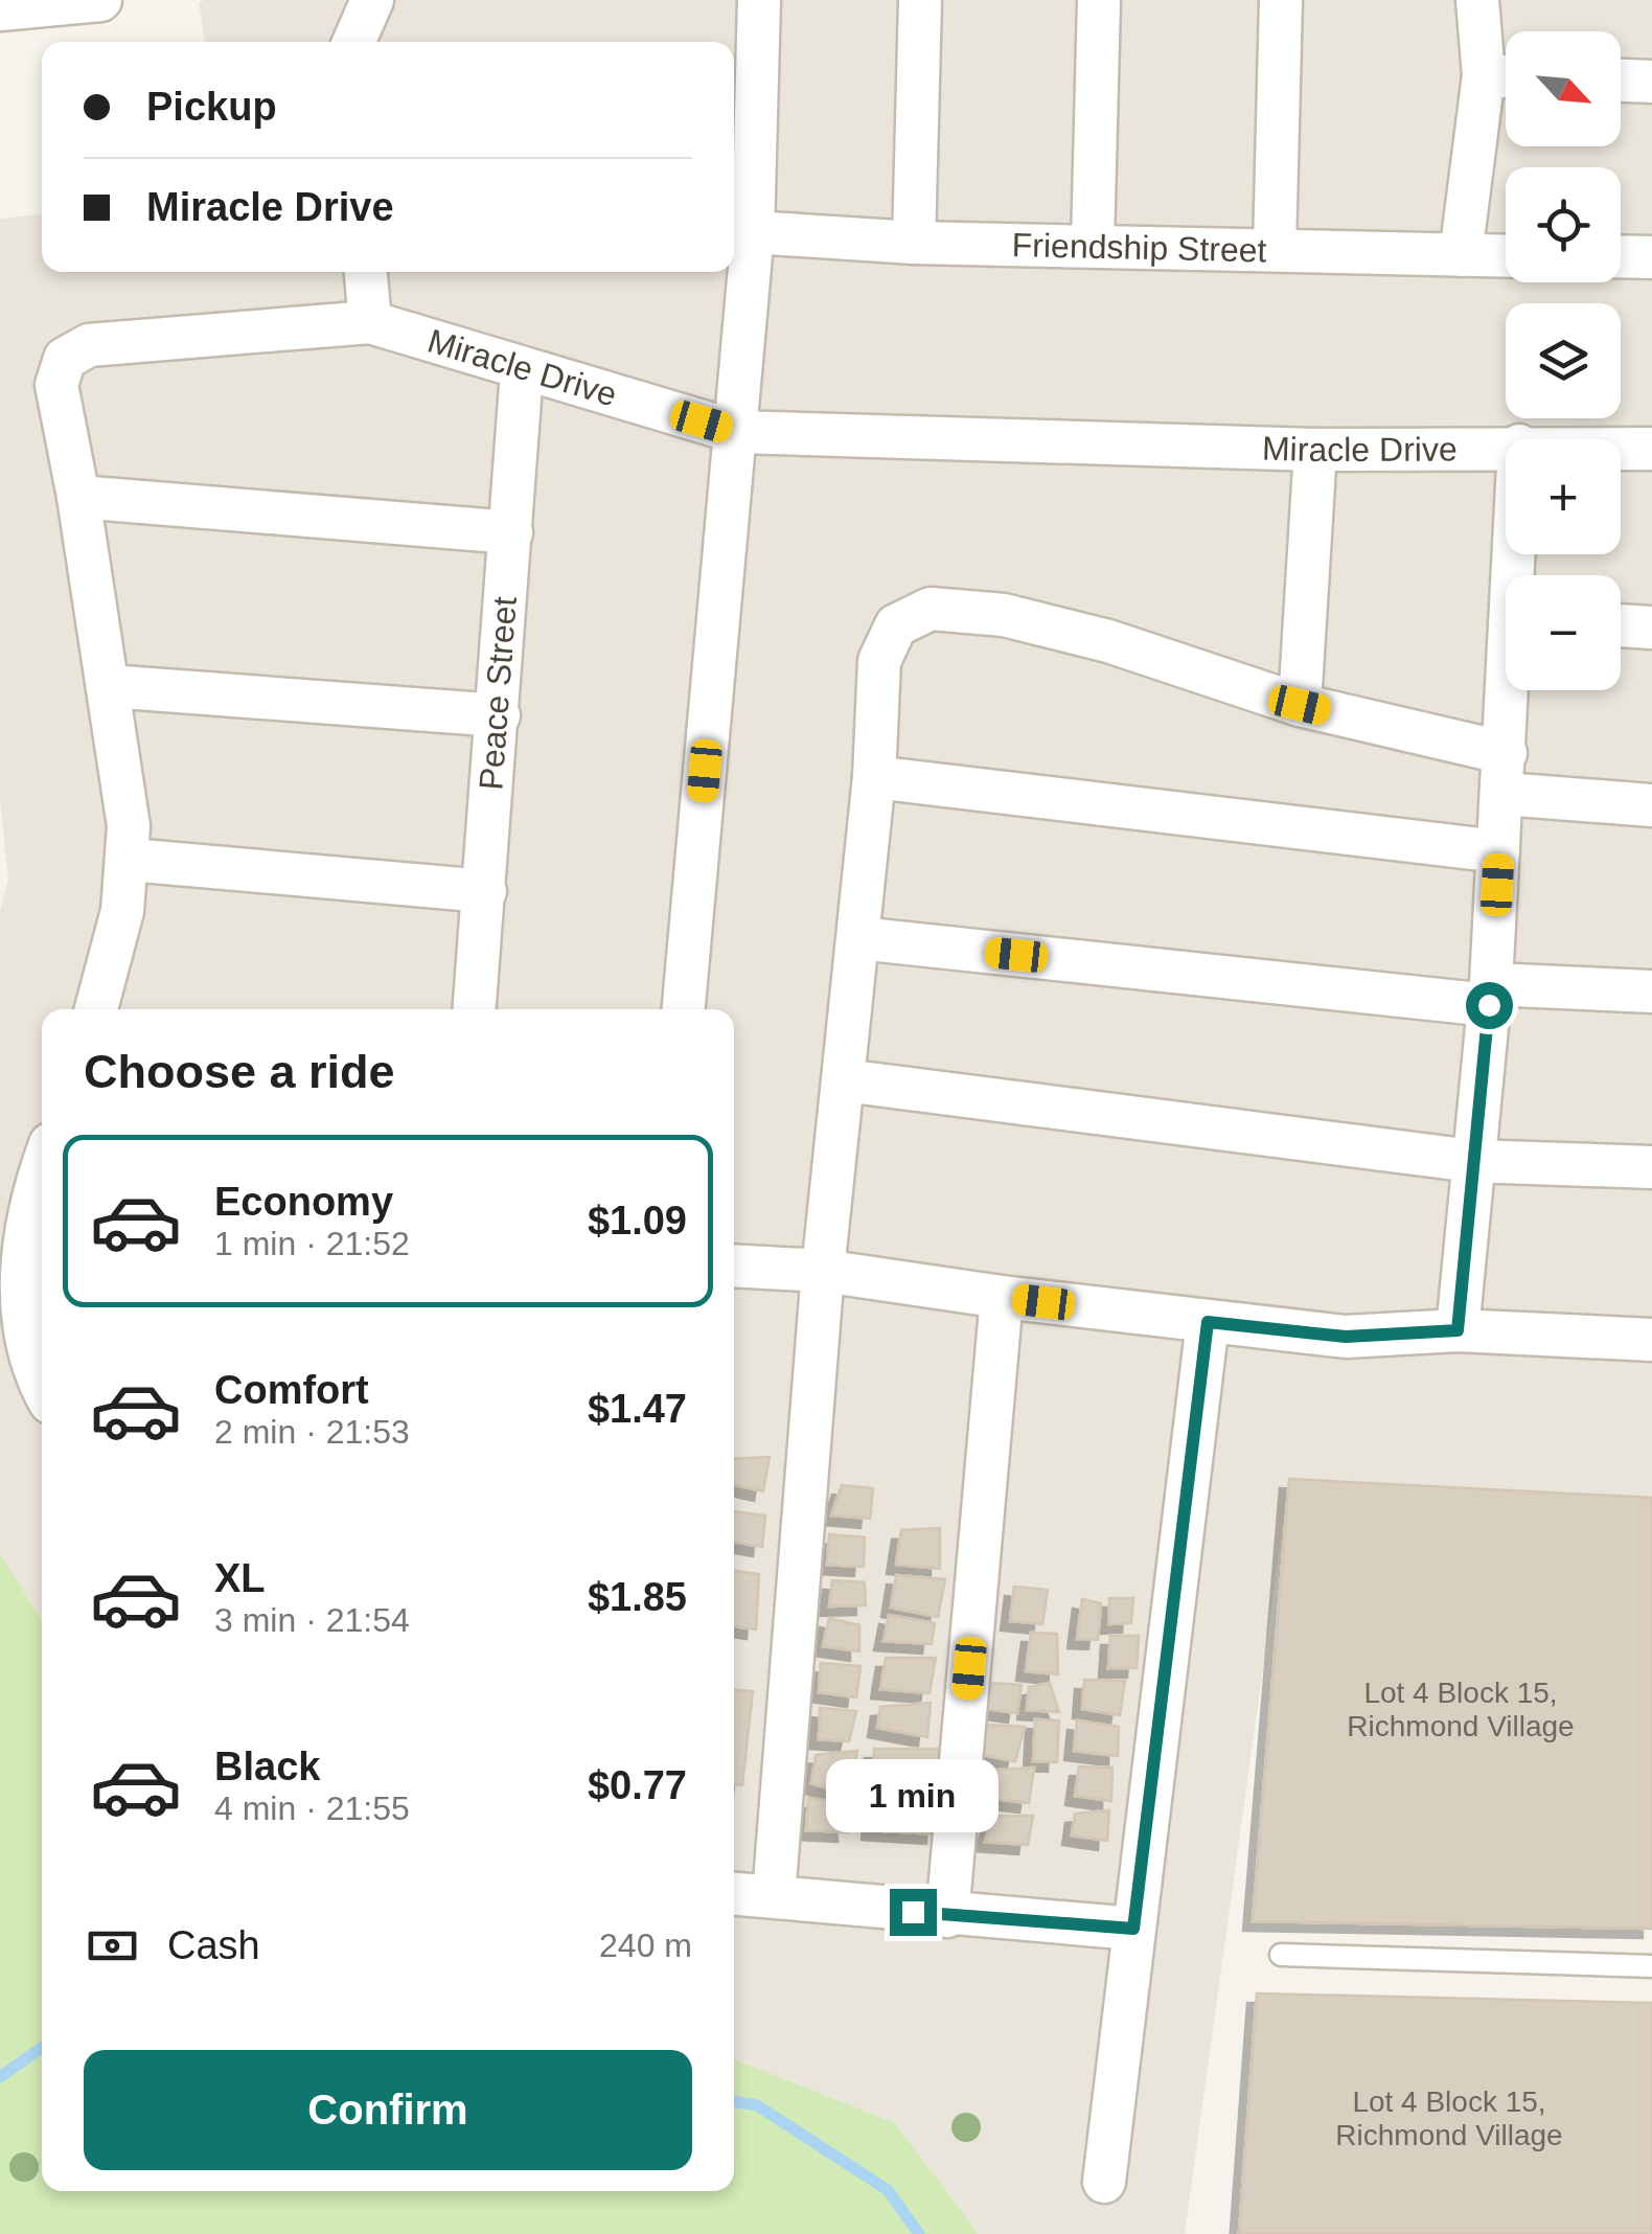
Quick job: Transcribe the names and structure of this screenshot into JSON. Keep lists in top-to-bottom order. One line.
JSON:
{"streets":{"street":["Friendship Street","Miracle Drive","Peace Street"]},"crossings":[["Miracle Drive","Peace Street"]],"house_numbers":["Lot 4 Block 15, Richmond Village","Lot 4 Block 15, Richmond Village"],"north":"bottom right","page":{"map_buttons":["+","−"],"banner":["Pickup","Miracle Drive"],"heading":"Choose a ride","list":[{"name":"Economy","note":"1 min · 21:52","value":"$1.09"},{"name":"Comfort","note":"2 min · 21:53","value":"$1.47"},{"name":"XL","note":"3 min · 21:54","value":"$1.85"},{"name":"Black","note":"4 min · 21:55","value":"$0.77"}],"bubble":"1 min","pay":["Cash","240 m"],"buttons":"Confirm"}}
